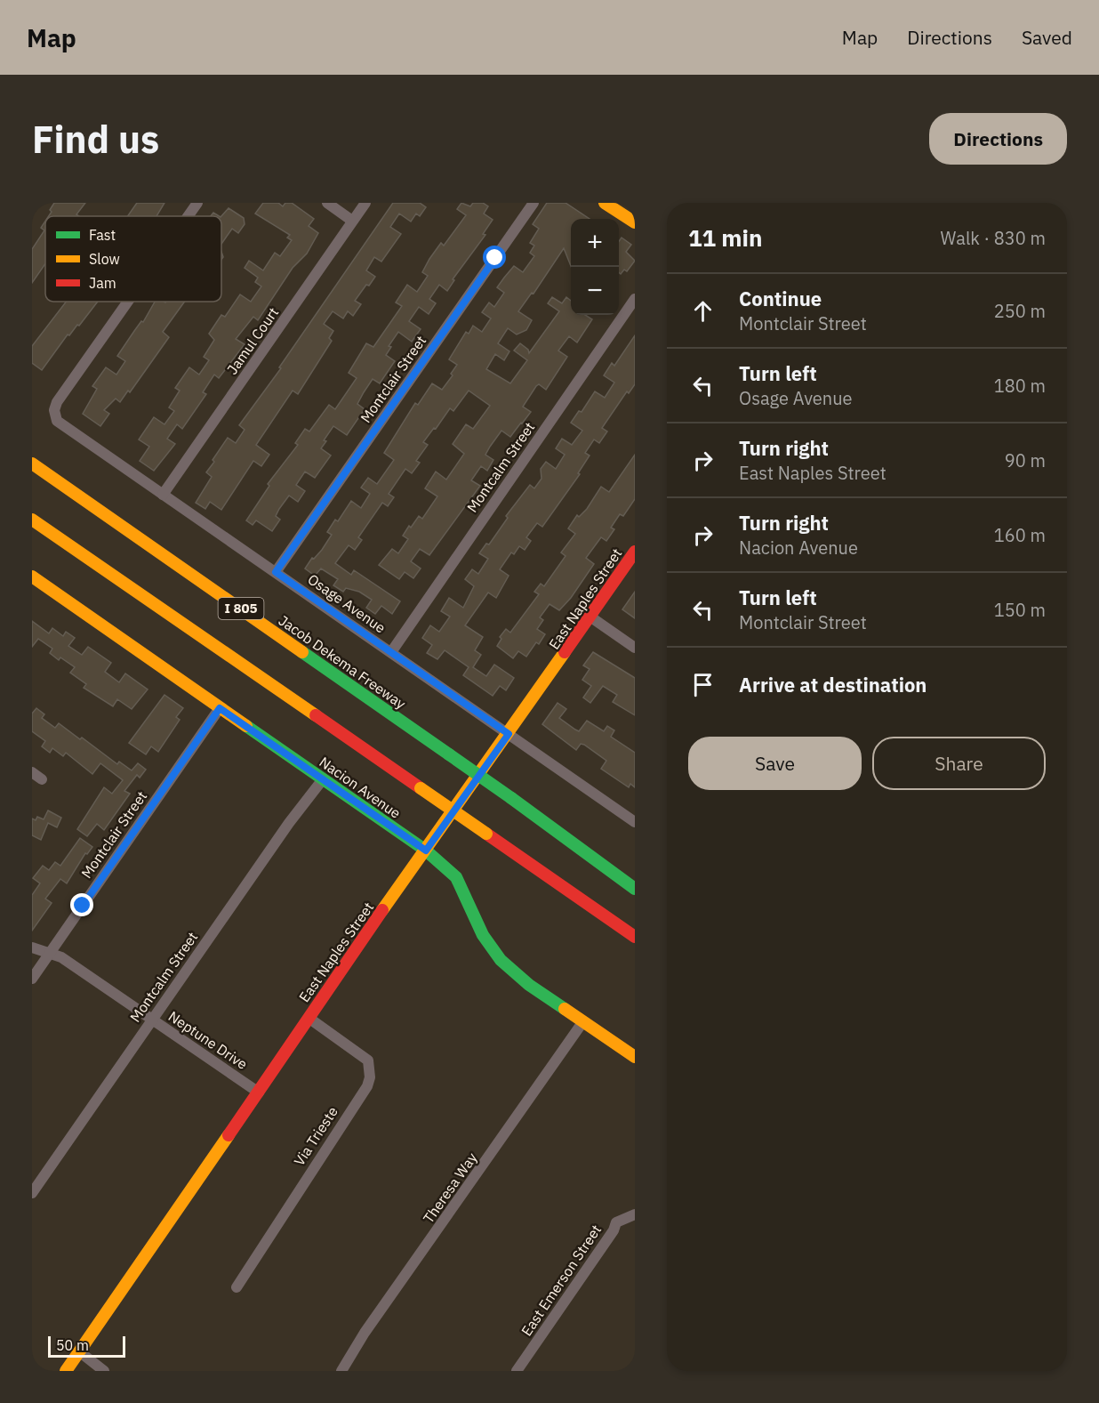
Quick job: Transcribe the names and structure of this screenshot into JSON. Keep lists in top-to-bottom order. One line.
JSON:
{"streets":{"main road":["East Naples Street","I 805","Jacob Dekema Freeway","Nacion Avenue"],"street":["Jamul Court","Montclair Street","Montcalm Street","Osage Avenue","Neptune Drive","Via Trieste","Theresa Way","East Emerson Street"]},"crossings":[["Jamul Court","Osage Avenue"],["Montclair Street","Osage Avenue"],["Montclair Street","Nacion Avenue"],["Montclair Street","Neptune Drive"],["Montcalm Street","Osage Avenue"],["Montcalm Street","Nacion Avenue"],["Montcalm Street","Neptune Drive"],["East Naples Street","Osage Avenue"],["East Naples Street","Nacion Avenue"],["East Naples Street","Neptune Drive"],["East Naples Street","Via Trieste"],["Nacion Avenue","Theresa Way"]],"legend":["Fast","Slow","Jam"],"scale_bar":"50 m","page":{"header":"Map","nav":["Map","Directions","Saved"],"buttons":["Directions",["Save","Share"]],"title":"Find us","heading":["11 min","Walk · 830 m"],"map_buttons":["+","−"],"list":[["Continue","Montclair Street","250 m"],["Turn left","Osage Avenue","180 m"],["Turn right","East Naples Street","90 m"],["Turn right","Nacion Avenue","160 m"],["Turn left","Montclair Street","150 m"],"Arrive at destination"],"scale":"50 m"}}
